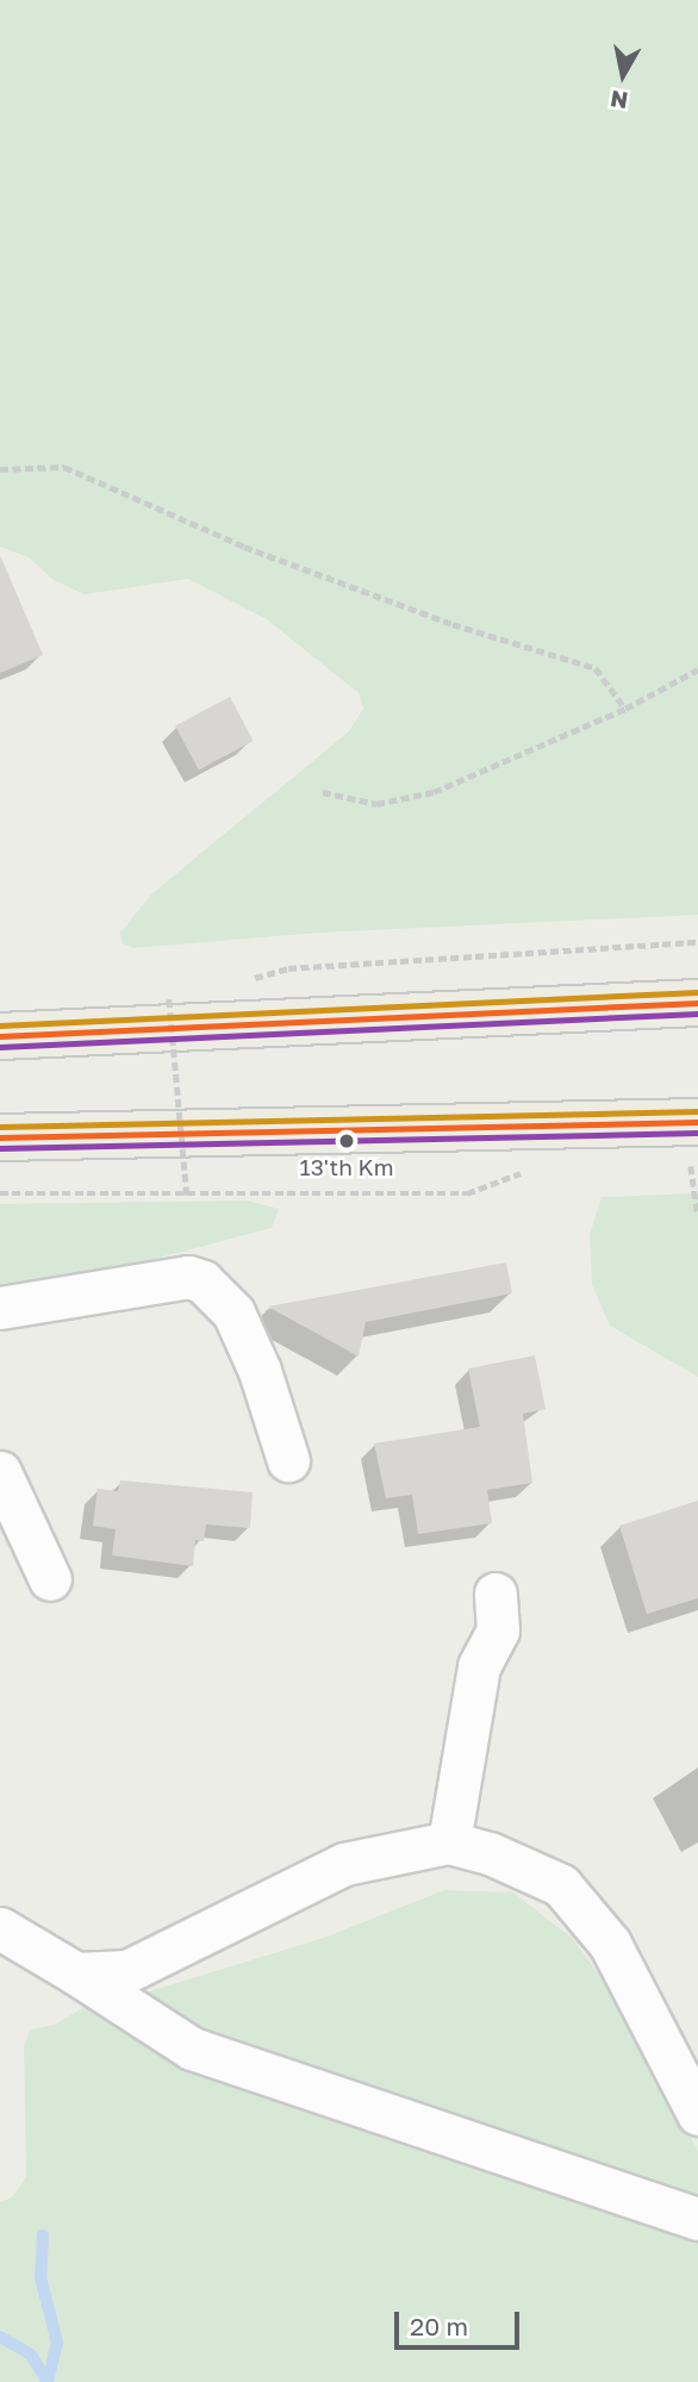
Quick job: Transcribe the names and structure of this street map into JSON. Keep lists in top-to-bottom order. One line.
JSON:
{"places":["13'th Km"],"scale_bar":"20 m","north":"bottom"}
